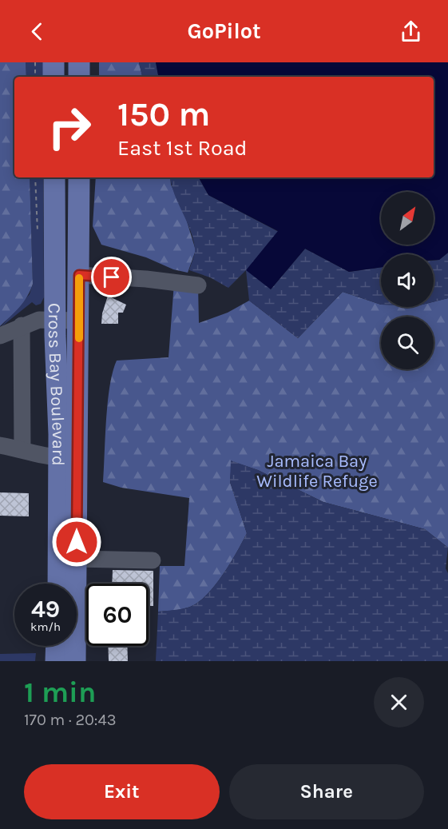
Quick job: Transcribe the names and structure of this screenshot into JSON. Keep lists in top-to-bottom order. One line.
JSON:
{"streets":{"main road":["Cross Bay Boulevard"]},"parks":["Jamaica Bay Wildlife Refuge"],"north":"top right","page":{"header":"GoPilot","turn":["150 m","East 1st Road"],"speed":"49 km/h","limit":"60","heading":["1 min","170 m · 20:43"],"buttons":["Exit","Share"]}}
